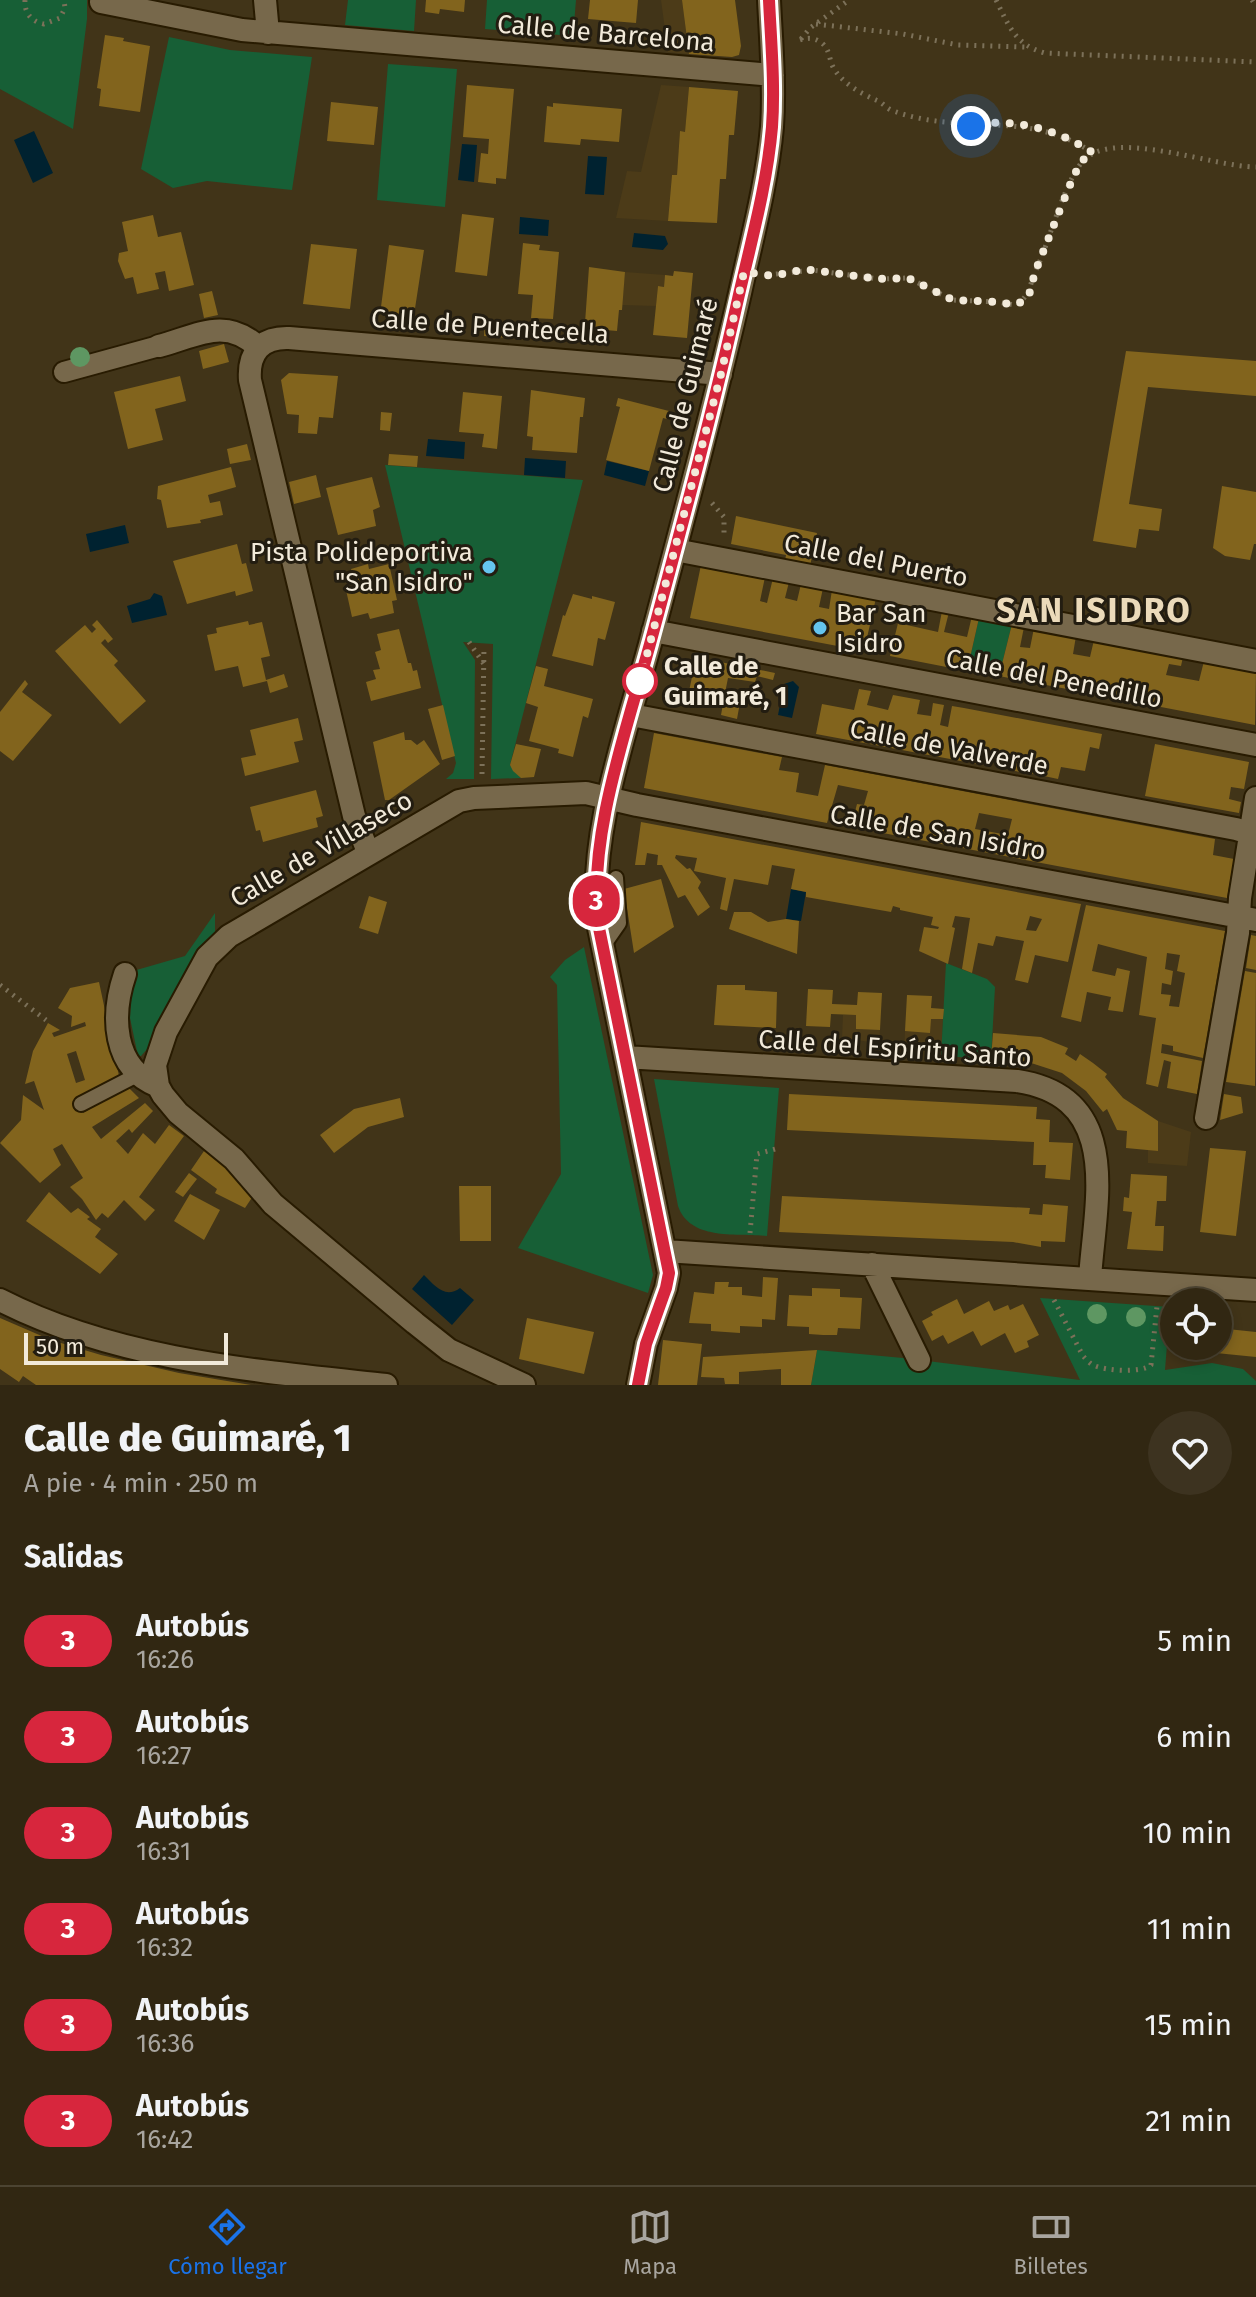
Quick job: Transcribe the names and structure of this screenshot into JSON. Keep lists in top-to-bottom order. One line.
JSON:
{"streets":{"street":["Calle de Barcelona","Calle de Puentecella","Calle de Guimaré","Calle del Puerto","Calle del Penedillo","Calle de Valverde","Calle de San Isidro","Calle de Villaseco","Calle del Espíritu Santo"]},"crossings":[["Calle de Barcelona","Calle de Guimaré"],["Calle de Puentecella","Calle de Guimaré"],["Calle de Guimaré","Calle del Puerto"],["Calle de Guimaré","Calle del Penedillo"],["Calle de Guimaré","Calle de Valverde"],["Calle de Guimaré","Calle de San Isidro"],["Calle de Guimaré","Calle de Villaseco"],["Calle de San Isidro","Calle de Villaseco"]],"districts":["SAN ISIDRO"],"places":["Pista Polideportiva \"San Isidro\"","Bar San Isidro","Calle de Guimaré, 1"],"lines":["bus line 3"],"scale_bar":"50 m","page":{"on_map":"3","scale":"50 m","heading":[["Calle de Guimaré, 1","A pie · 4 min · 250 m"],"Salidas"],"list":[{"mark":"3","name":"Autobús","note":"16:26","value":"5 min"},{"mark":"3","name":"Autobús","note":"16:27","value":"6 min"},{"mark":"3","name":"Autobús","note":"16:31","value":"10 min"},{"mark":"3","name":"Autobús","note":"16:32","value":"11 min"},{"mark":"3","name":"Autobús","note":"16:36","value":"15 min"},{"mark":"3","name":"Autobús","note":"16:42","value":"21 min"}],"tabs":["Cómo llegar","Mapa","Billetes"]}}
